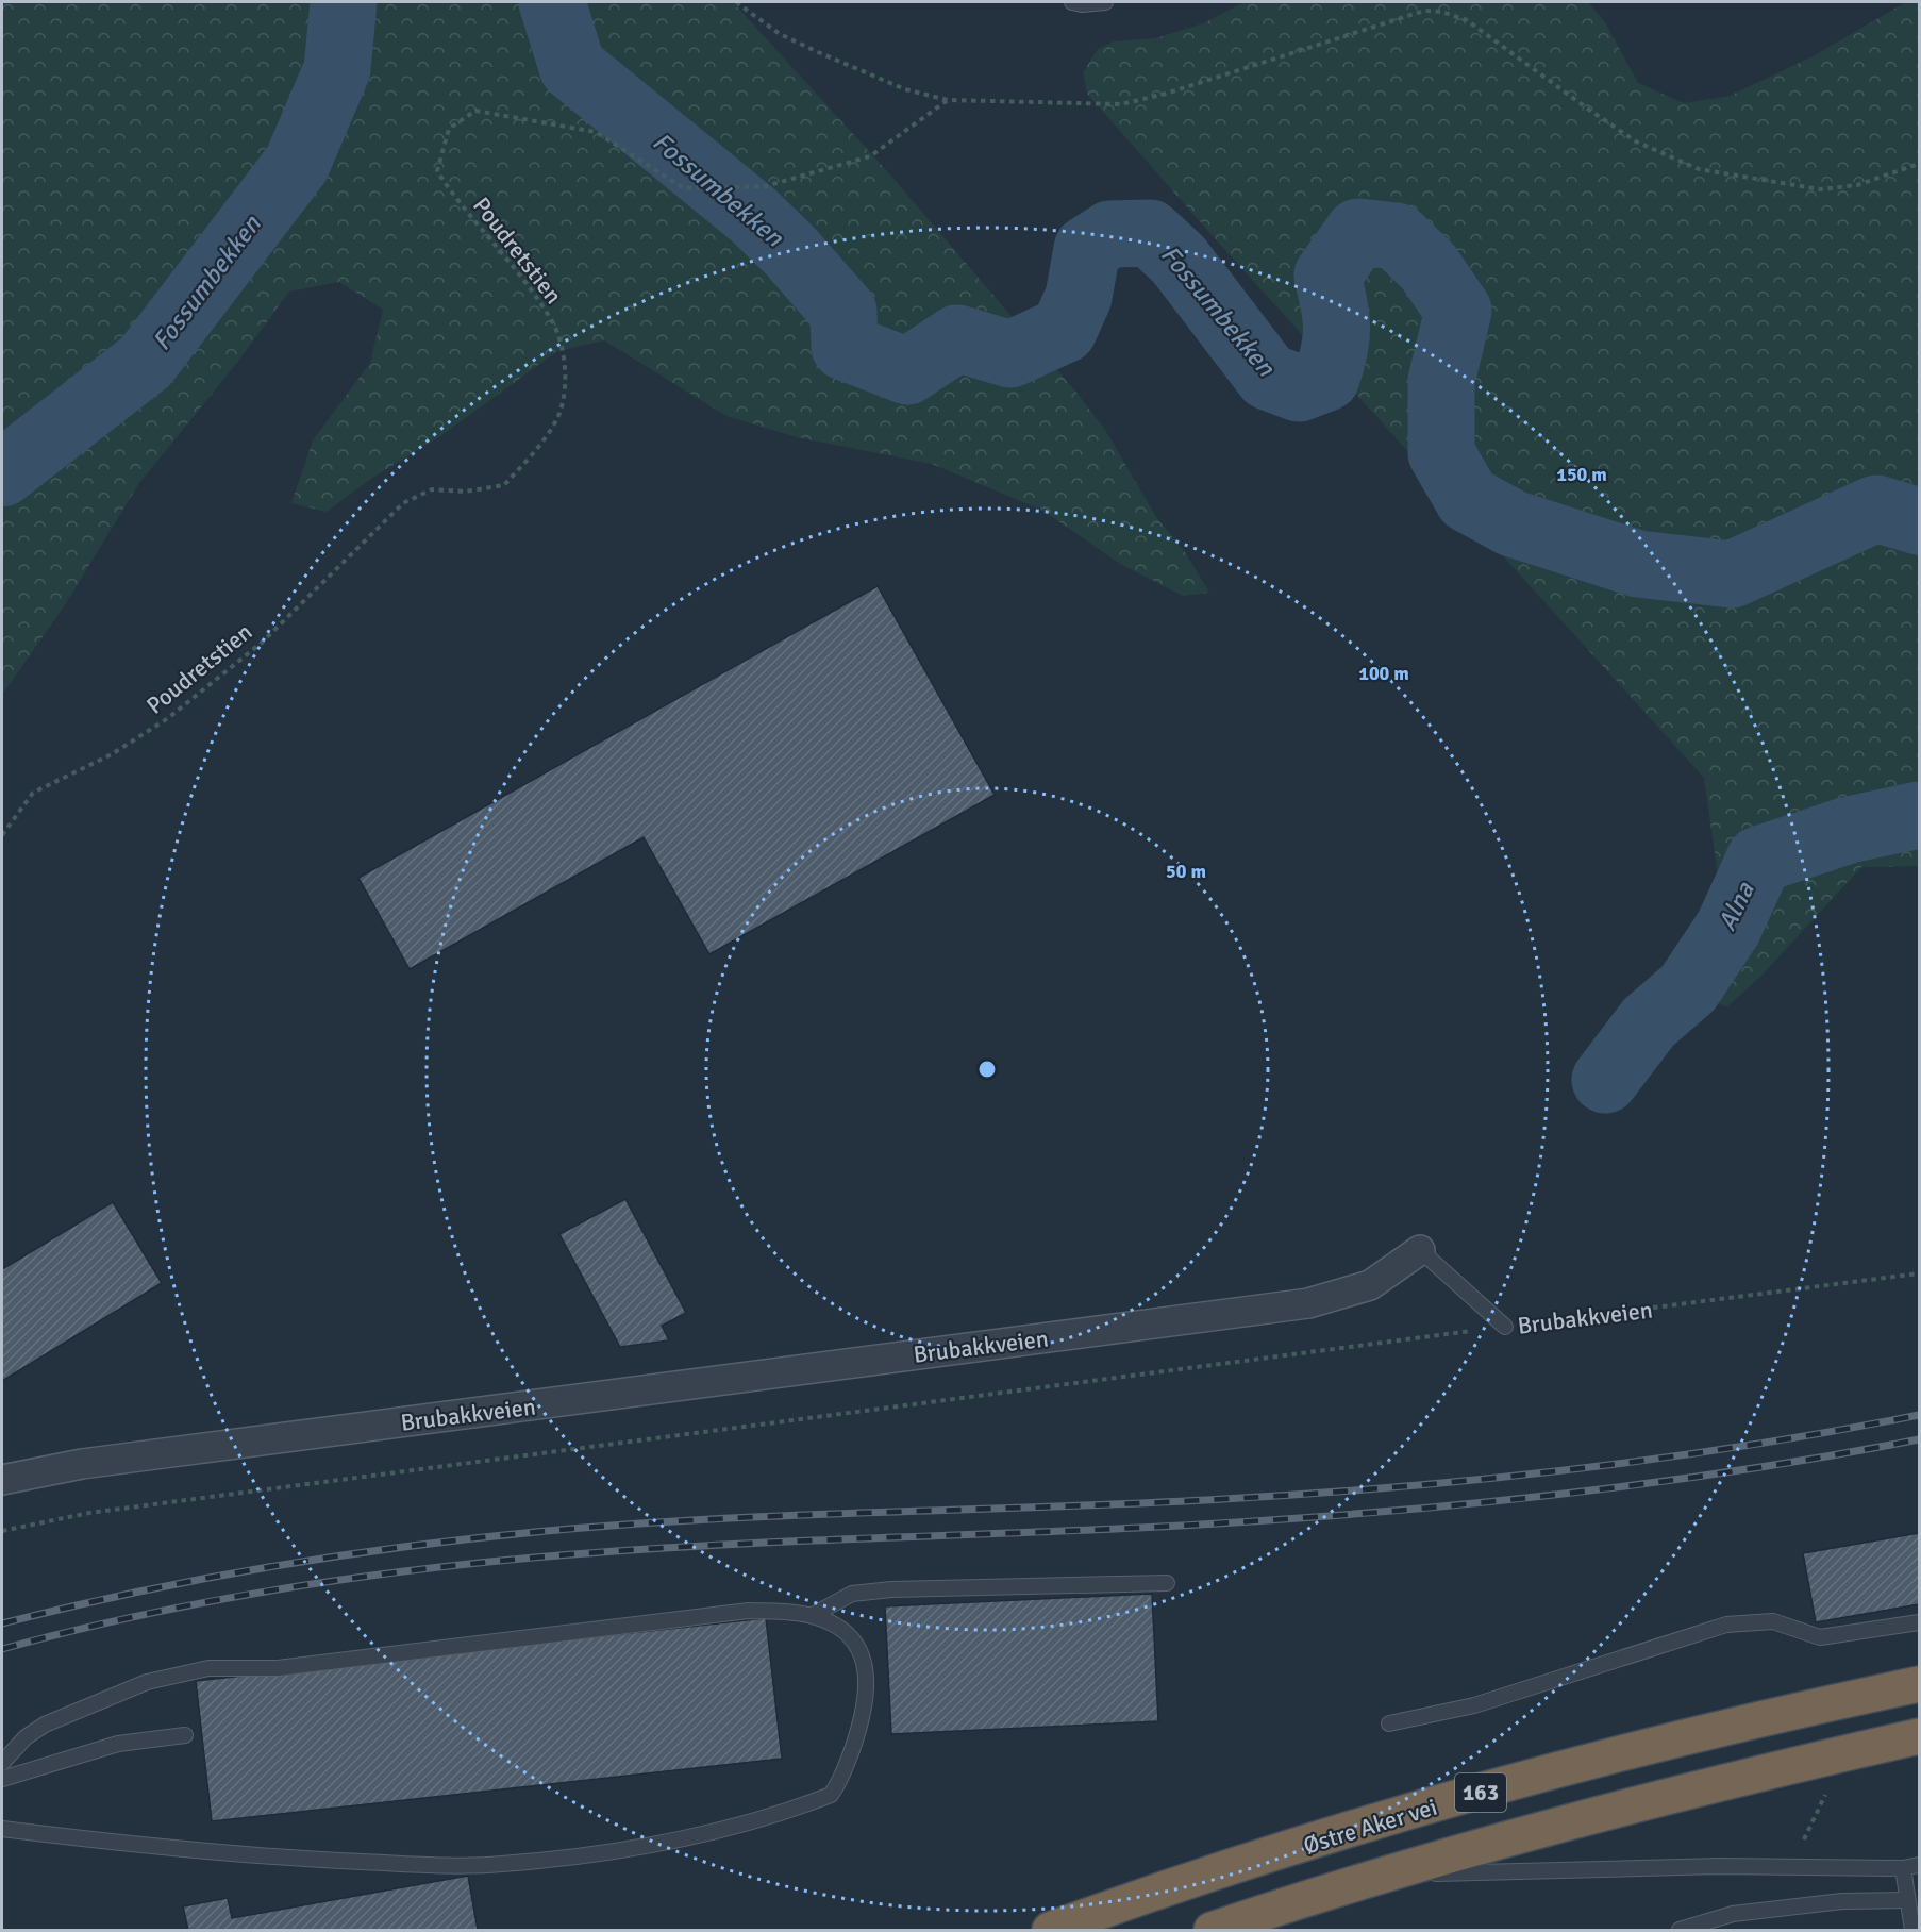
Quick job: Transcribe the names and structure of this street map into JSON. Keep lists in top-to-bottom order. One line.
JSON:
{"streets":{"highway":["163","Østre Aker vei"],"street":["Brubakkveien"],"path":["Poudretstien"]},"water":["Fossumbekken","Alna"],"rings":["150 m","100 m","50 m"]}
